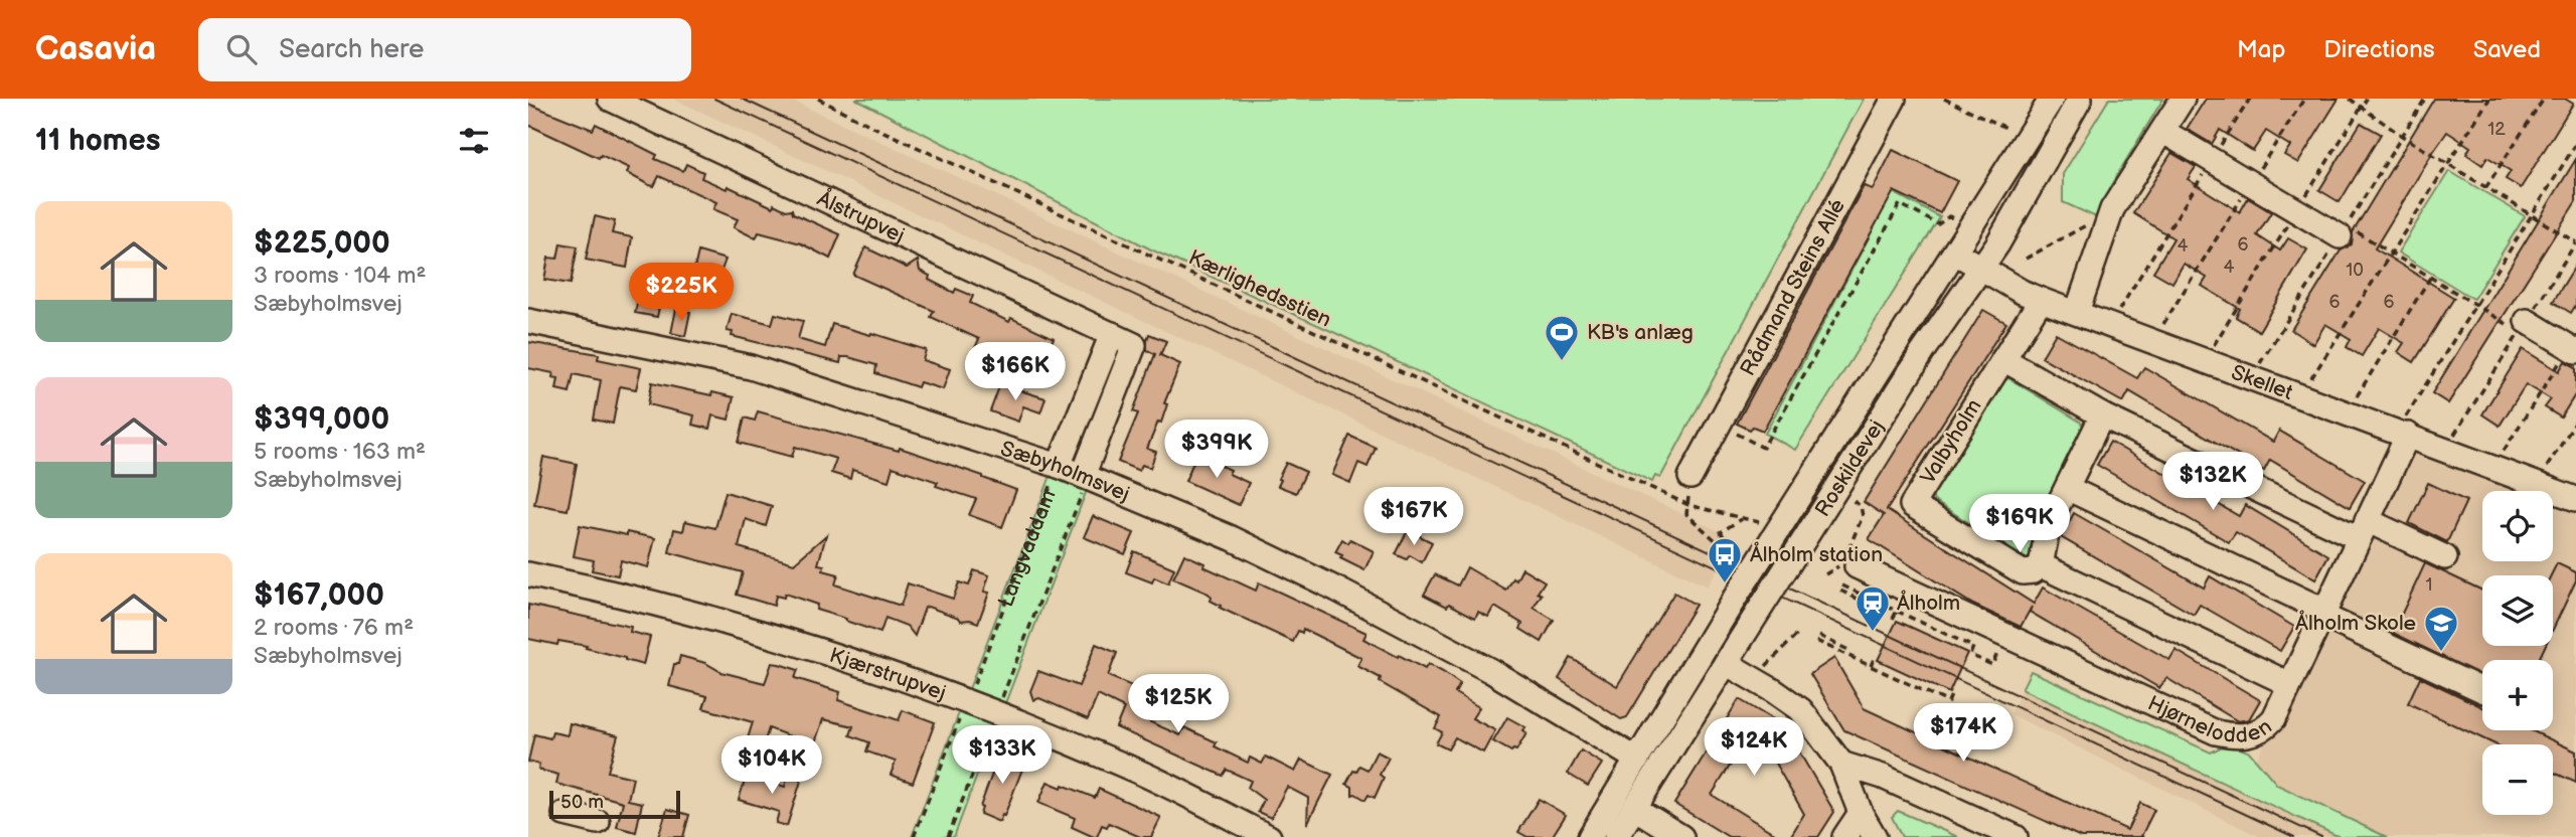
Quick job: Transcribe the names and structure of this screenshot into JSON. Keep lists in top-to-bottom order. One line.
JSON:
{"streets":{"street":["Ålstrupvej","Rådmand Steins Allé","Skellet","Valbyholm","Roskildevej","Sæbyholmsvej","Langvaddam","Kjærstrupvej","Hjørnelodden"],"path":["Kærlighedsstien"]},"crossings":[["Ålstrupvej","Langvaddam"],["Kærlighedsstien","Roskildevej"],["Skellet","Valbyholm"],["Skellet","Roskildevej"],["Skellet","Hjørnelodden"],["Valbyholm","Hjørnelodden"],["Roskildevej","Sæbyholmsvej"],["Sæbyholmsvej","Langvaddam"],["Langvaddam","Kjærstrupvej"]],"places":{"sports":["KB's anlæg"],"bus stop":["Ålholm station"],"station":["Ålholm"],"school or university":["Ålholm Skole"]},"house_numbers":["12","6","4","4","10","6","6","1"],"scale_bar":"50 m","page":{"header":"Casavia","search":"Search here","nav":["Map","Directions","Saved"],"heading":"11 homes","list":[{"name":"$225,000","note":"3 rooms · 104 m² · Sæbyholmsvej"},{"name":"$399,000","note":"5 rooms · 163 m² · Sæbyholmsvej"},{"name":"$167,000","note":"2 rooms · 76 m² · Sæbyholmsvej"}],"price":["$225K","$166K","$399K","$132K","$167K","$169K","$125K","$174K","$124K","$133K","$104K"],"map_buttons":["+","−"],"scale":"50 m"}}
